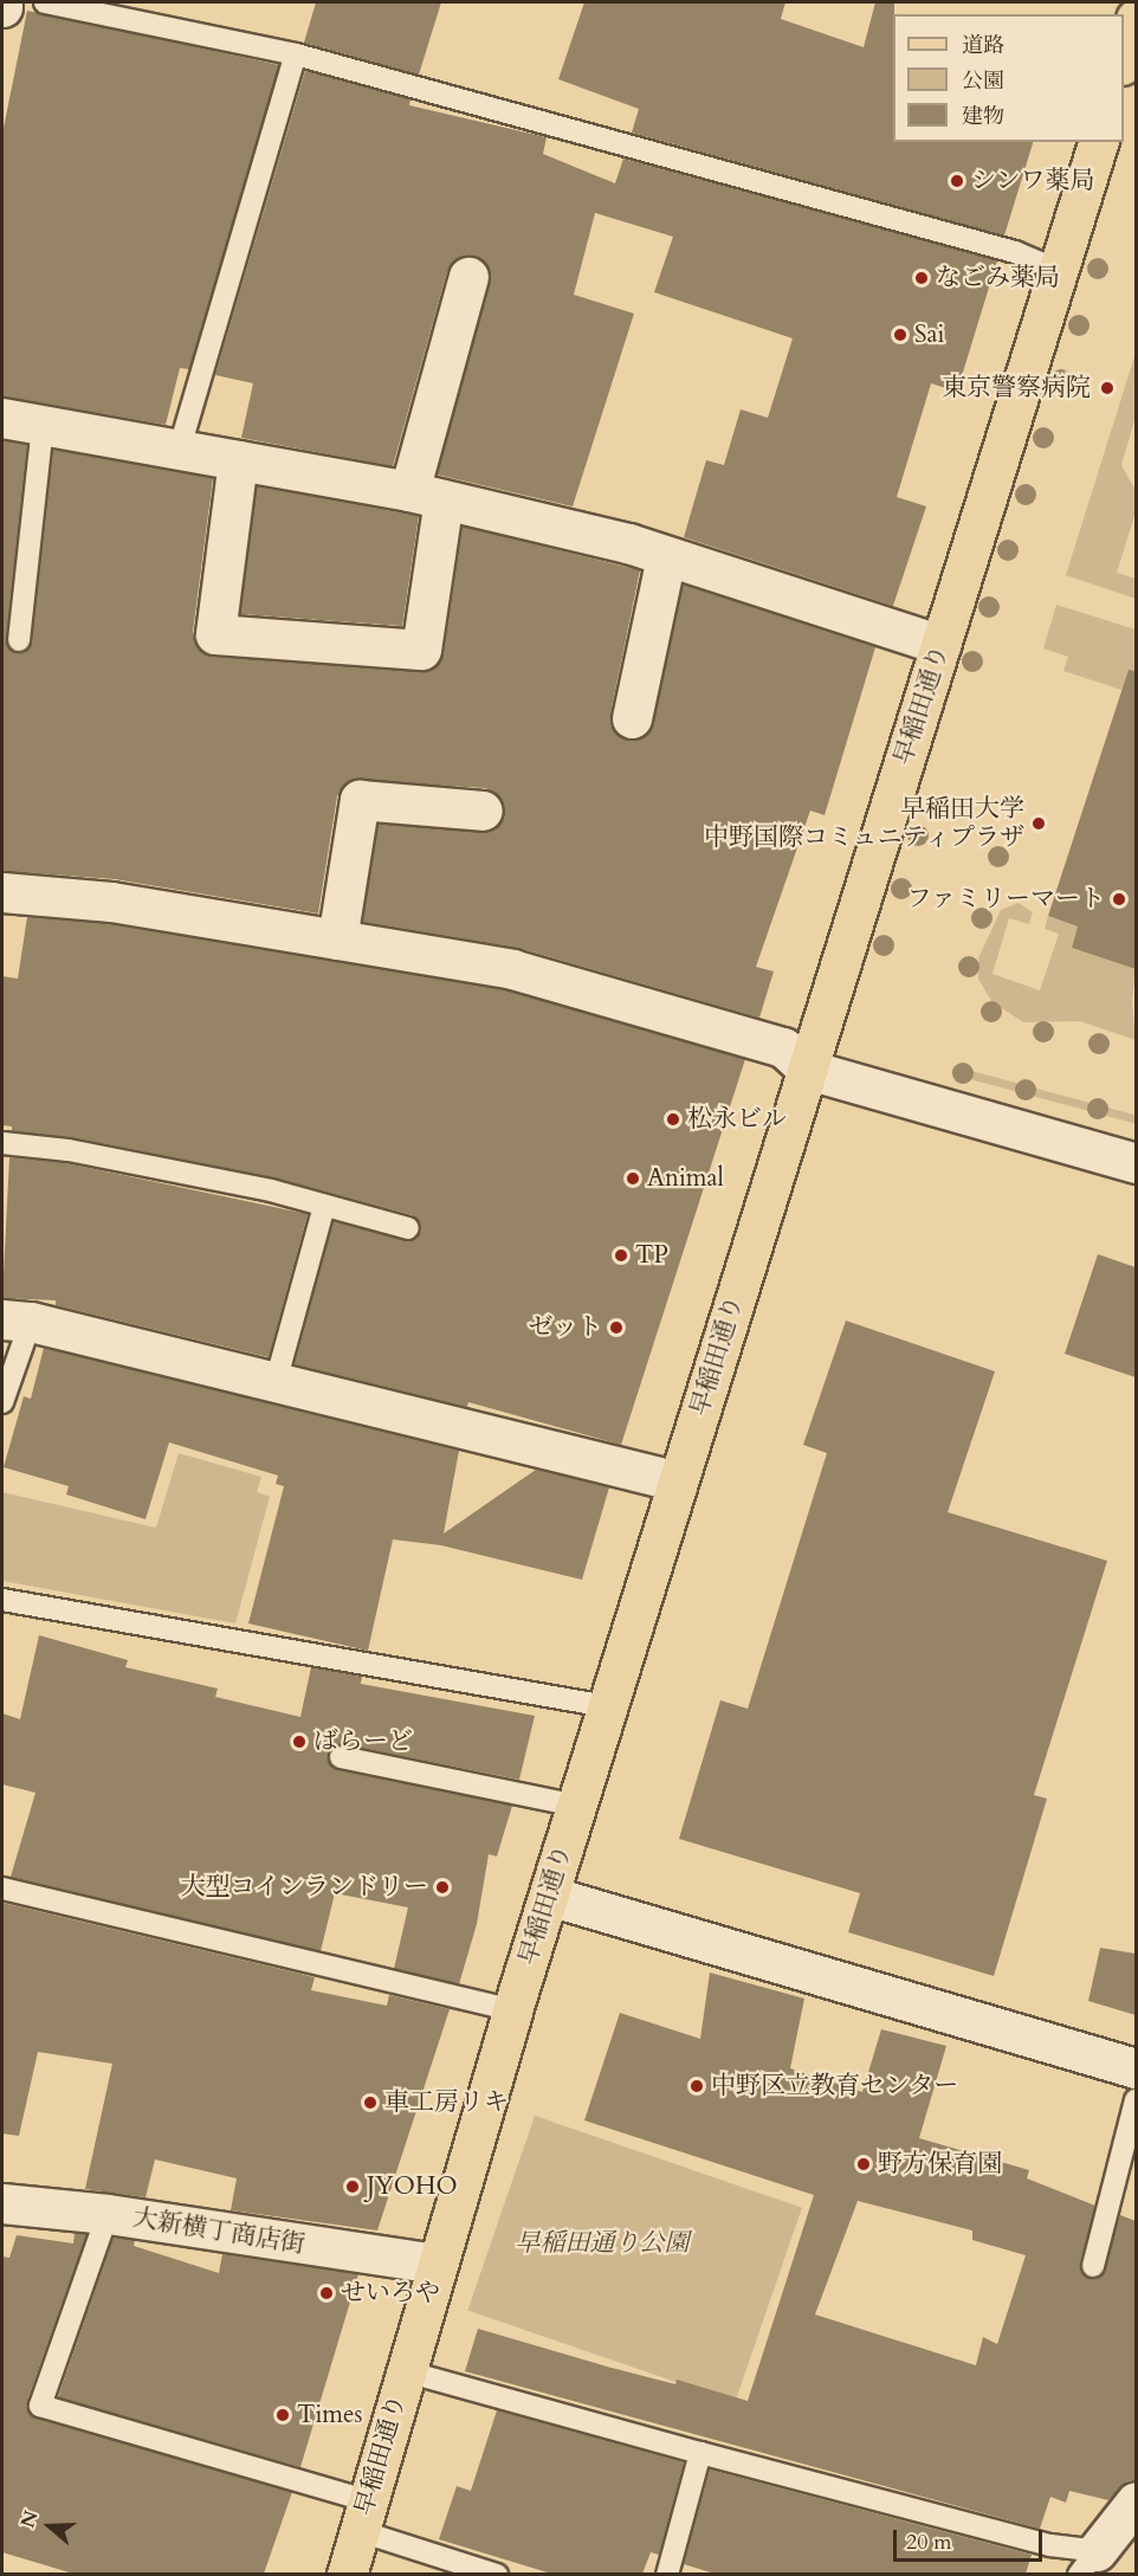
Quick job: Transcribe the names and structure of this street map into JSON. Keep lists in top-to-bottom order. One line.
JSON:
{"streets":{"main road":["早稲田通り"],"street":["大新横丁商店街"]},"crossings":[["早稲田通り","大新横丁商店街"]],"parks":["早稲田通り公園"],"places":["シンワ薬局","なごみ薬局","Sai","東京警察病院","早稲田大学 中野国際コミュニティプラザ","ファミリーマート","松永ビル","Animal","TP","ゼット","ばらーど","大型コインランドリー","中野区立教育センター","車工房リキ","野方保育園","JYOHO","せいろや","Times"],"legend":["道路","公園","建物"],"scale_bar":"20 m","north":"left"}
